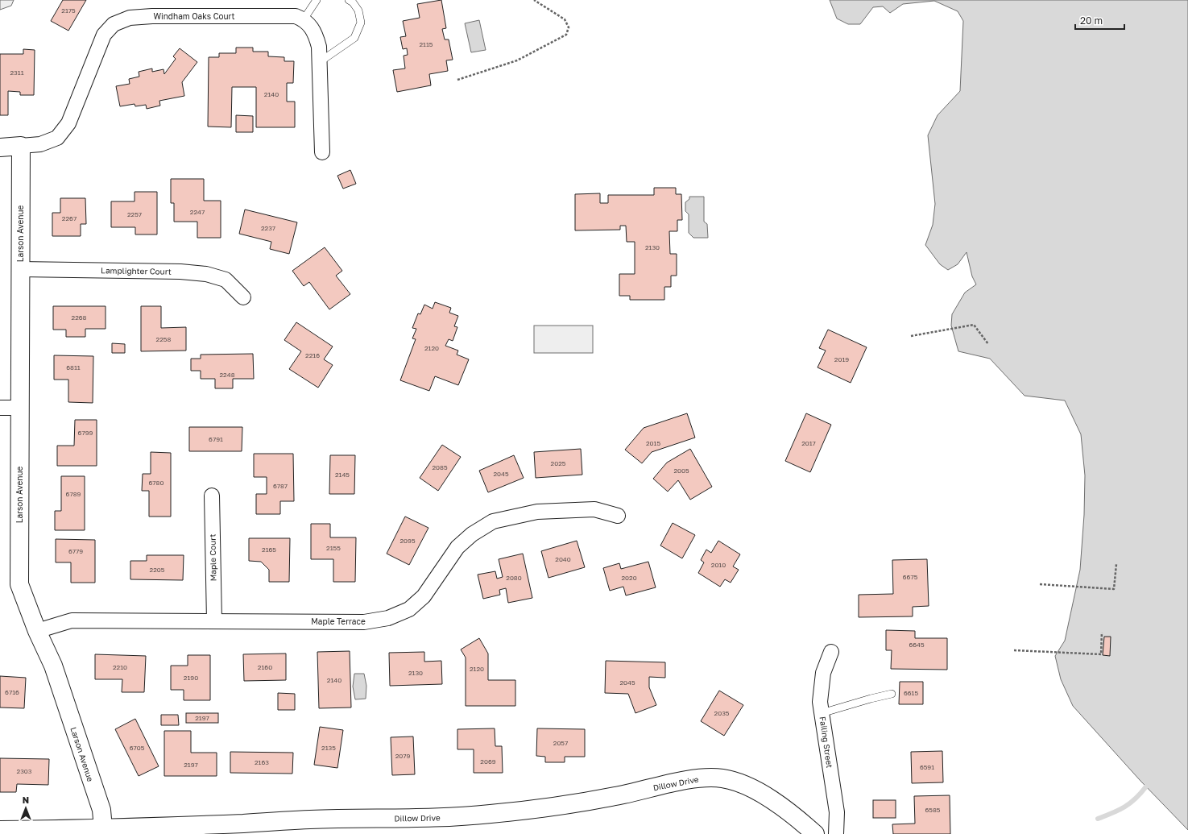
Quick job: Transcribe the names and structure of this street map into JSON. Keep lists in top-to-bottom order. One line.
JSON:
{"streets":{"street":["Windham Oaks Court","Larson Avenue","Lamplighter Court","Maple Court","Maple Terrace","Failing Street","Dillow Drive"]},"crossings":[["Windham Oaks Court","Larson Avenue"],["Larson Avenue","Lamplighter Court"],["Larson Avenue","Maple Terrace"],["Larson Avenue","Dillow Drive"],["Maple Court","Maple Terrace"]],"house_numbers":["2175","2115","2311","2140","2247","2257","2267","2237","2130","2268","2258","2120","2216","2019","6811","2248","6799","6791","2015","2017","2025","2085","2005","2045","2145","6780","6787","6789","2095","2155","2165","6779","2040","2010","2205","6675","2080","2020","6645","2210","2160","2120","2130","2190","2140","2045","6716","6615","2035","2197","2057","6705","2135","2079","2069","2163","2197","6591","2303","6585"],"scale_bar":"20 m","north":"top"}
